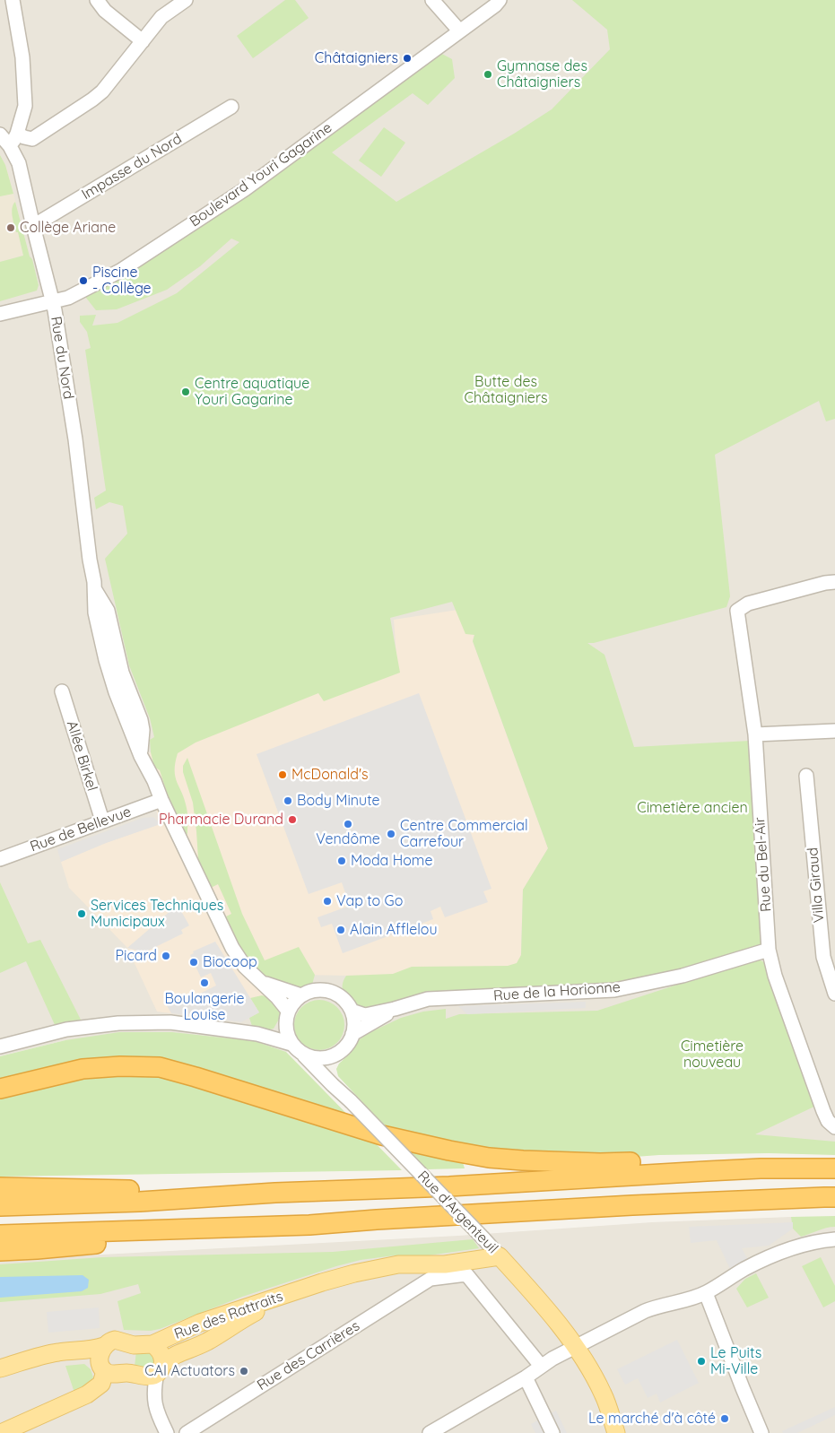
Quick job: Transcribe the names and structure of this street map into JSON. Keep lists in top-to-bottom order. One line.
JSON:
{"streets":{"main road":["Rue d'Argenteuil","Rue des Rattraits"],"street":["Impasse du Nord","Boulevard Youri Gagarine","Rue du Nord","Allée Birkel","Rue de Bellevue","Rue du Bel-Air","Villa Giraud","Rue de la Horionne","Rue des Carrières"]},"crossings":[["Impasse du Nord","Rue du Nord"],["Boulevard Youri Gagarine","Rue du Nord"],["Rue du Nord","Rue de Bellevue"],["Allée Birkel","Rue de Bellevue"],["Rue du Bel-Air","Rue de la Horionne"],["Rue de la Horionne","Rue d'Argenteuil"],["Rue d'Argenteuil","Rue des Rattraits"]],"parks":["Butte des Châtaigniers","Cimetière ancien","Cimetière nouveau"],"places":["Châtaigniers","Gymnase des Châtaigniers","Collège Ariane","Piscine - Collège","Centre aquatique Youri Gagarine","McDonald's","Body Minute","Pharmacie Durand","Vendôme","Centre Commercial Carrefour","Moda Home","Vap to Go","Services Techniques Municipaux","Alain Afflelou","Picard","Biocoop","Boulangerie Louise","Le Puits Mi-Ville","CAI Actuators","Le marché d'à côté"]}
